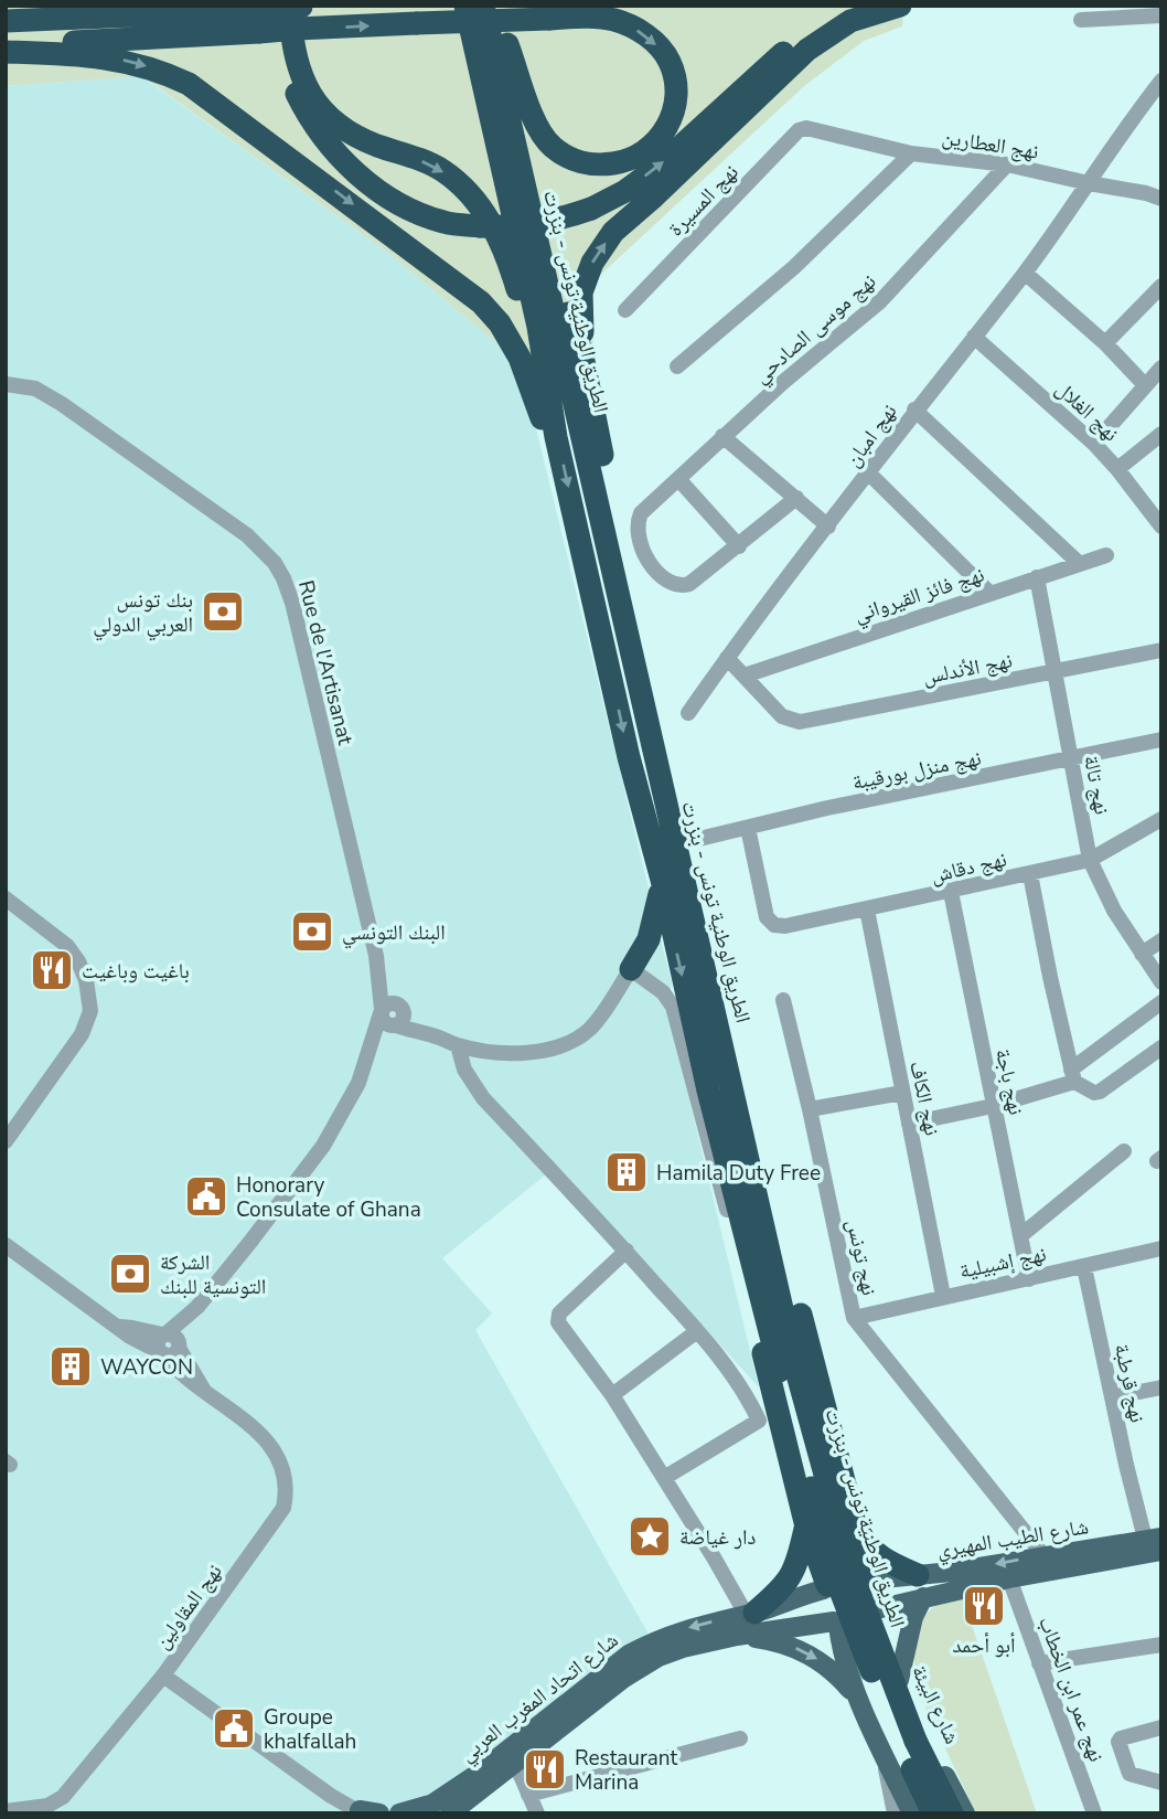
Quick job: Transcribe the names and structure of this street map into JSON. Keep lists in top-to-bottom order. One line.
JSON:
{"streets":{"highway":["الطريق الوطنية تونس - بنزرت"],"main road":["شارع الطيب المهيري","شارع اتحاد المغرب العربي","شارع البيئة"],"street":["نهج العطارين","نهج المسيرة","نهج موسى الصادحي","نهج الغلال","نهج امبان","نهج فائز القيرواني","Rue de l'Artisanat","نهج الأندلس","نهج منزل بورقيبة","نهج تالة","نهج دقاش","نهج باجة","نهج الكاف","نهج تونس","نهج إشبيلية","نهج قرطبة","نهج المقاولين","نهج عمر ابن الخطاب"]},"crossings":[["نهج العطارين","نهج المسيرة"],["نهج العطارين","نهج موسى الصادحي"],["نهج العطارين","نهج امبان"],["الطريق الوطنية تونس - بنزرت","نهج منزل بورقيبة"],["نهج الغلال","نهج امبان"],["نهج فائز القيرواني","نهج الأندلس"],["نهج فائز القيرواني","نهج تالة"],["نهج الأندلس","نهج تالة"],["نهج منزل بورقيبة","نهج تالة"],["نهج منزل بورقيبة","نهج دقاش"],["نهج تالة","نهج دقاش"],["نهج دقاش","نهج باجة"],["نهج دقاش","نهج الكاف"],["نهج باجة","نهج إشبيلية"],["نهج الكاف","نهج إشبيلية"],["نهج تونس","نهج إشبيلية"],["نهج تونس","شارع الطيب المهيري"],["نهج إشبيلية","نهج قرطبة"],["نهج قرطبة","شارع الطيب المهيري"],["شارع الطيب المهيري","نهج عمر ابن الخطاب"],["شارع الطيب المهيري","شارع اتحاد المغرب العربي"],["شارع الطيب المهيري","شارع البيئة"],["شارع اتحاد المغرب العربي","شارع البيئة"]],"places":{"bank":["بنك تونس العربي الدولي","البنك التونسي","الشركة التونسية للبنك"],"restaurant":["باغيت وباغيت","أبو أحمد","Restaurant Marina"],"building":["Hamila Duty Free","WAYCON"],"public building":["Honorary Consulate of Ghana","Groupe khalfallah"],"place":["دار غياضة"]}}
